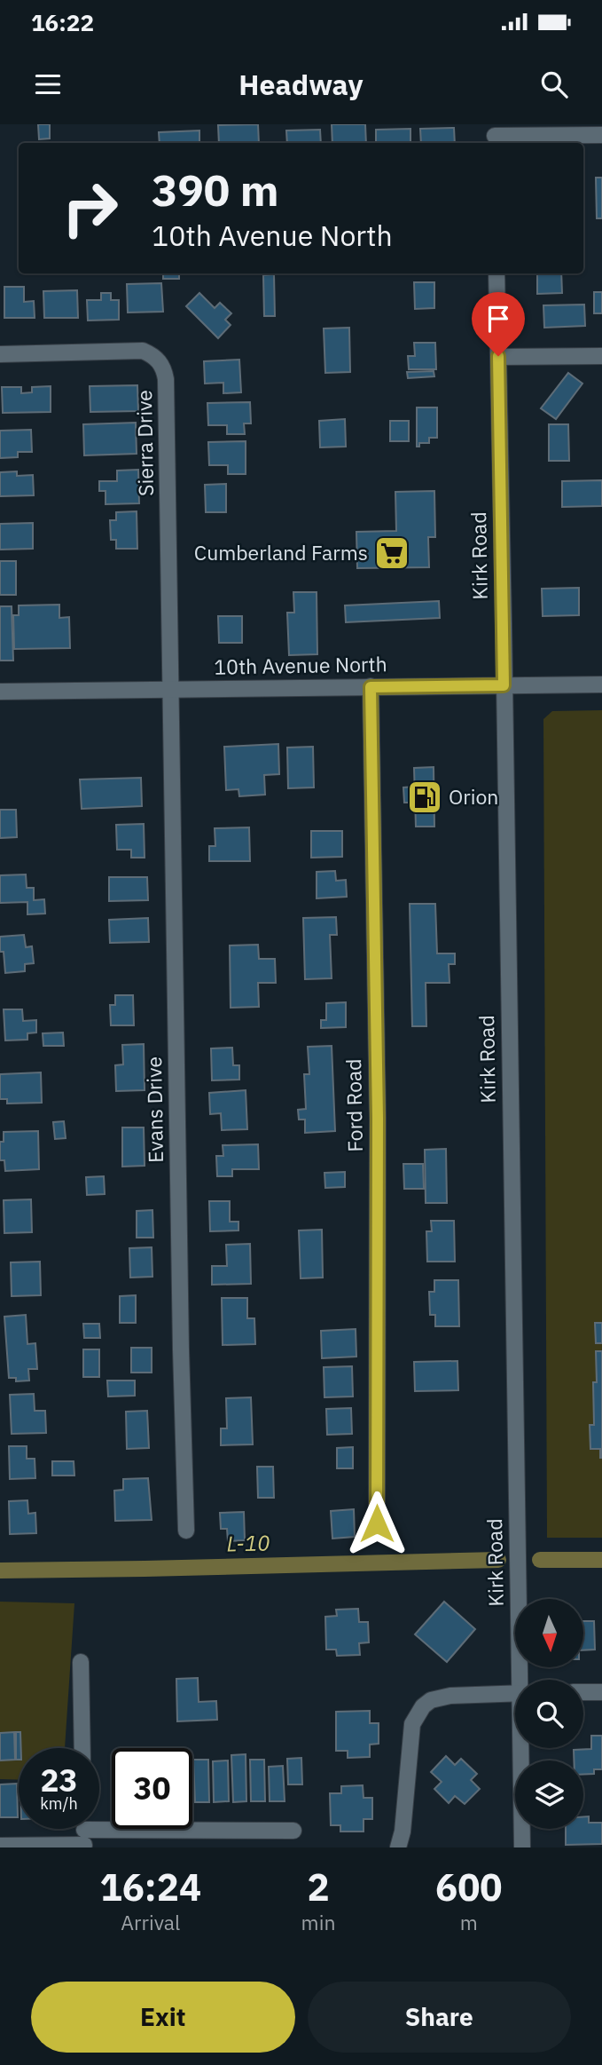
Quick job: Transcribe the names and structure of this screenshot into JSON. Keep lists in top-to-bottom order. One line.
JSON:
{"streets":{"street":["Sierra Drive","Kirk Road","10th Avenue North","Ford Road","Evans Drive"]},"crossings":[["Sierra Drive","10th Avenue North"],["Sierra Drive","Evans Drive"],["Kirk Road","10th Avenue North"],["10th Avenue North","Ford Road"],["10th Avenue North","Evans Drive"]],"water":["L-10"],"places":{"supermarket":["Cumberland Farms"],"fuel station":["Orion"]},"north":"bottom","page":{"status":"16:22","header":"Headway","turn":["390 m","10th Avenue North"],"speed":"23 km/h","limit":"30","eta":["16:24","Arrival","2","min","600","m"],"buttons":["Exit","Share"]}}
